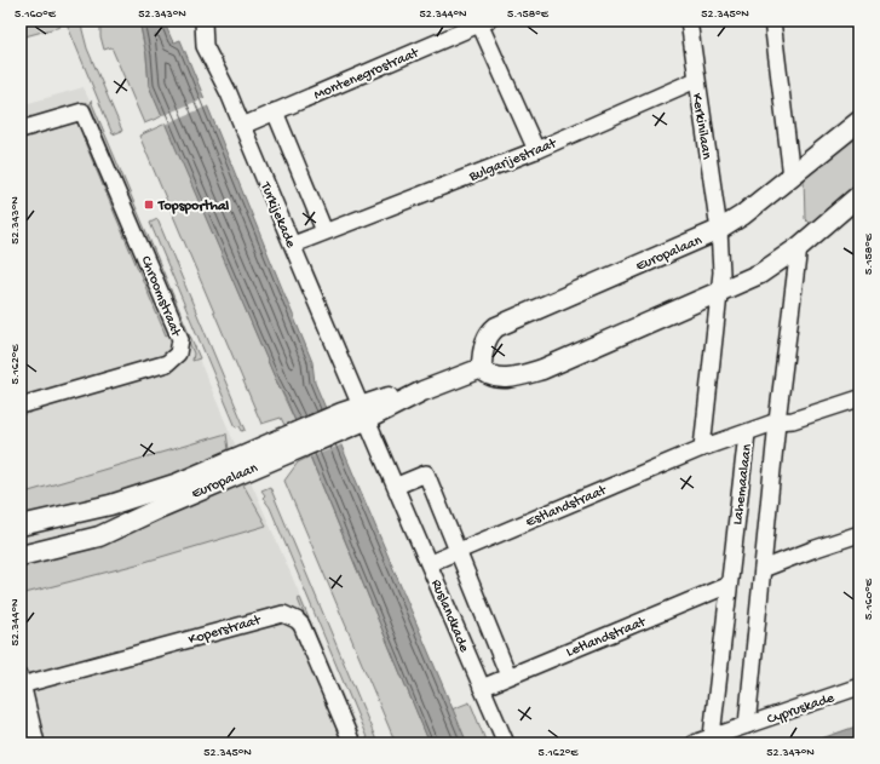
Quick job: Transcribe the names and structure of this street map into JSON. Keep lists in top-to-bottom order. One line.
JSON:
{"streets":{"street":["Montenegrostraat","Kerkinilaan","Bulgarijestraat","Turkijekade","Europalaan","Chroomstraat","Lahemaalaan","Estlandstraat","Ruslandkade","Koperstraat","Letlandstraat","Cypruskade"]},"crossings":[["Montenegrostraat","Turkijekade"],["Kerkinilaan","Bulgarijestraat"],["Kerkinilaan","Europalaan"],["Bulgarijestraat","Turkijekade"],["Turkijekade","Europalaan"],["Turkijekade","Ruslandkade"],["Europalaan","Ruslandkade"],["Lahemaalaan","Estlandstraat"],["Lahemaalaan","Letlandstraat"],["Lahemaalaan","Cypruskade"],["Estlandstraat","Ruslandkade"],["Ruslandkade","Letlandstraat"]],"places":{"transit":["Topsporthal"]},"coordinates":["5.160°E","52.343°N","52.344°N","5.158°E","52.345°N","5.162°E","52.347°N"]}
